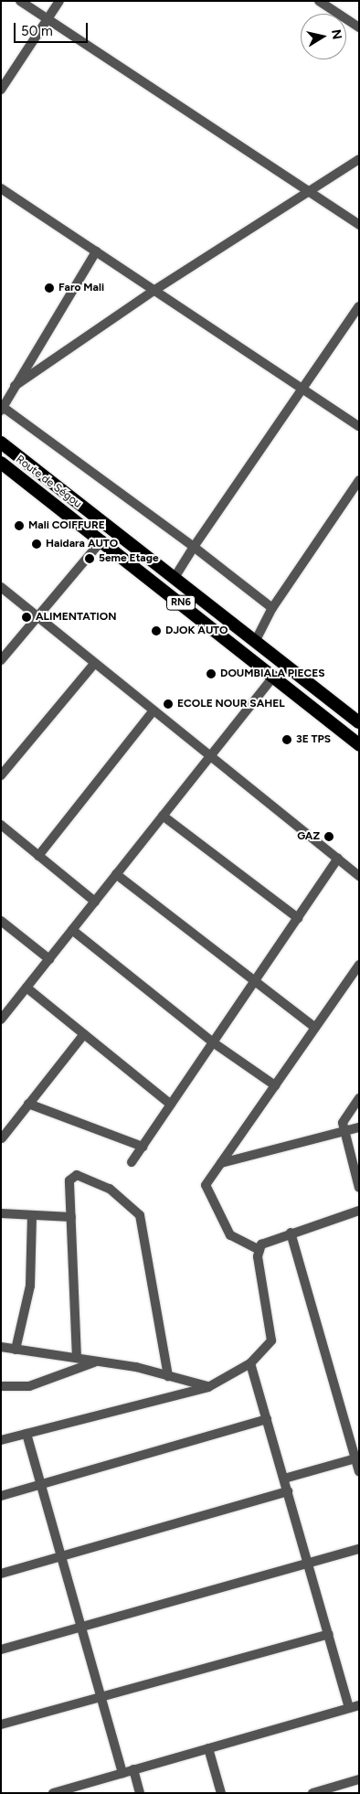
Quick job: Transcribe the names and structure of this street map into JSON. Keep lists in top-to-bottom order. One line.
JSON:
{"streets":{"highway":["Route de Ségou","RN6"]},"places":["Faro Mali","Mali COIFFURE","Haidara AUTO","5eme Etage","ALIMENTATION","DJOK AUTO","DOUMBIALA PIECES","ECOLE NOUR SAHEL","3E TPS","GAZ"],"scale_bar":"50 m","north":"right"}
